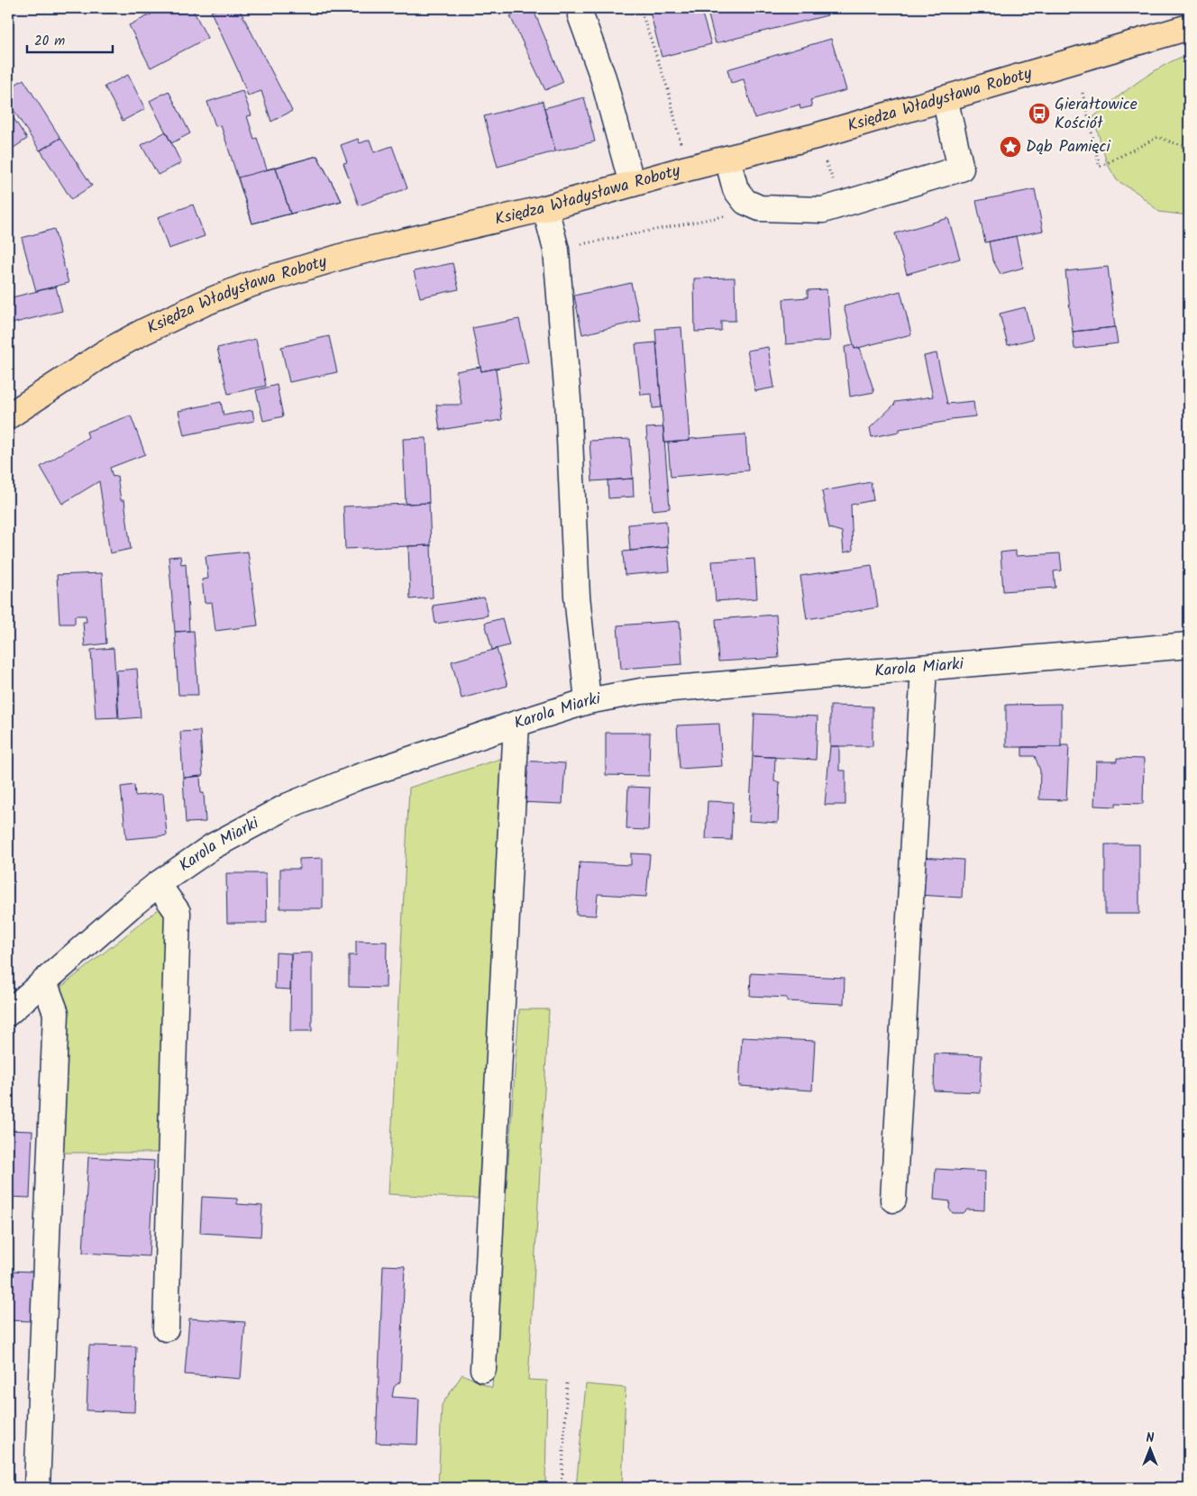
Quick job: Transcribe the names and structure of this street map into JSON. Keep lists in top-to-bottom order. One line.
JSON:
{"streets":{"main road":["Księdza Władysława Roboty"],"street":["Karola Miarki"]},"places":{"bus stop":["Gierałtowice Kościół"],"place":["Dąb Pamięci"]},"scale_bar":"20 m","north":"top"}
